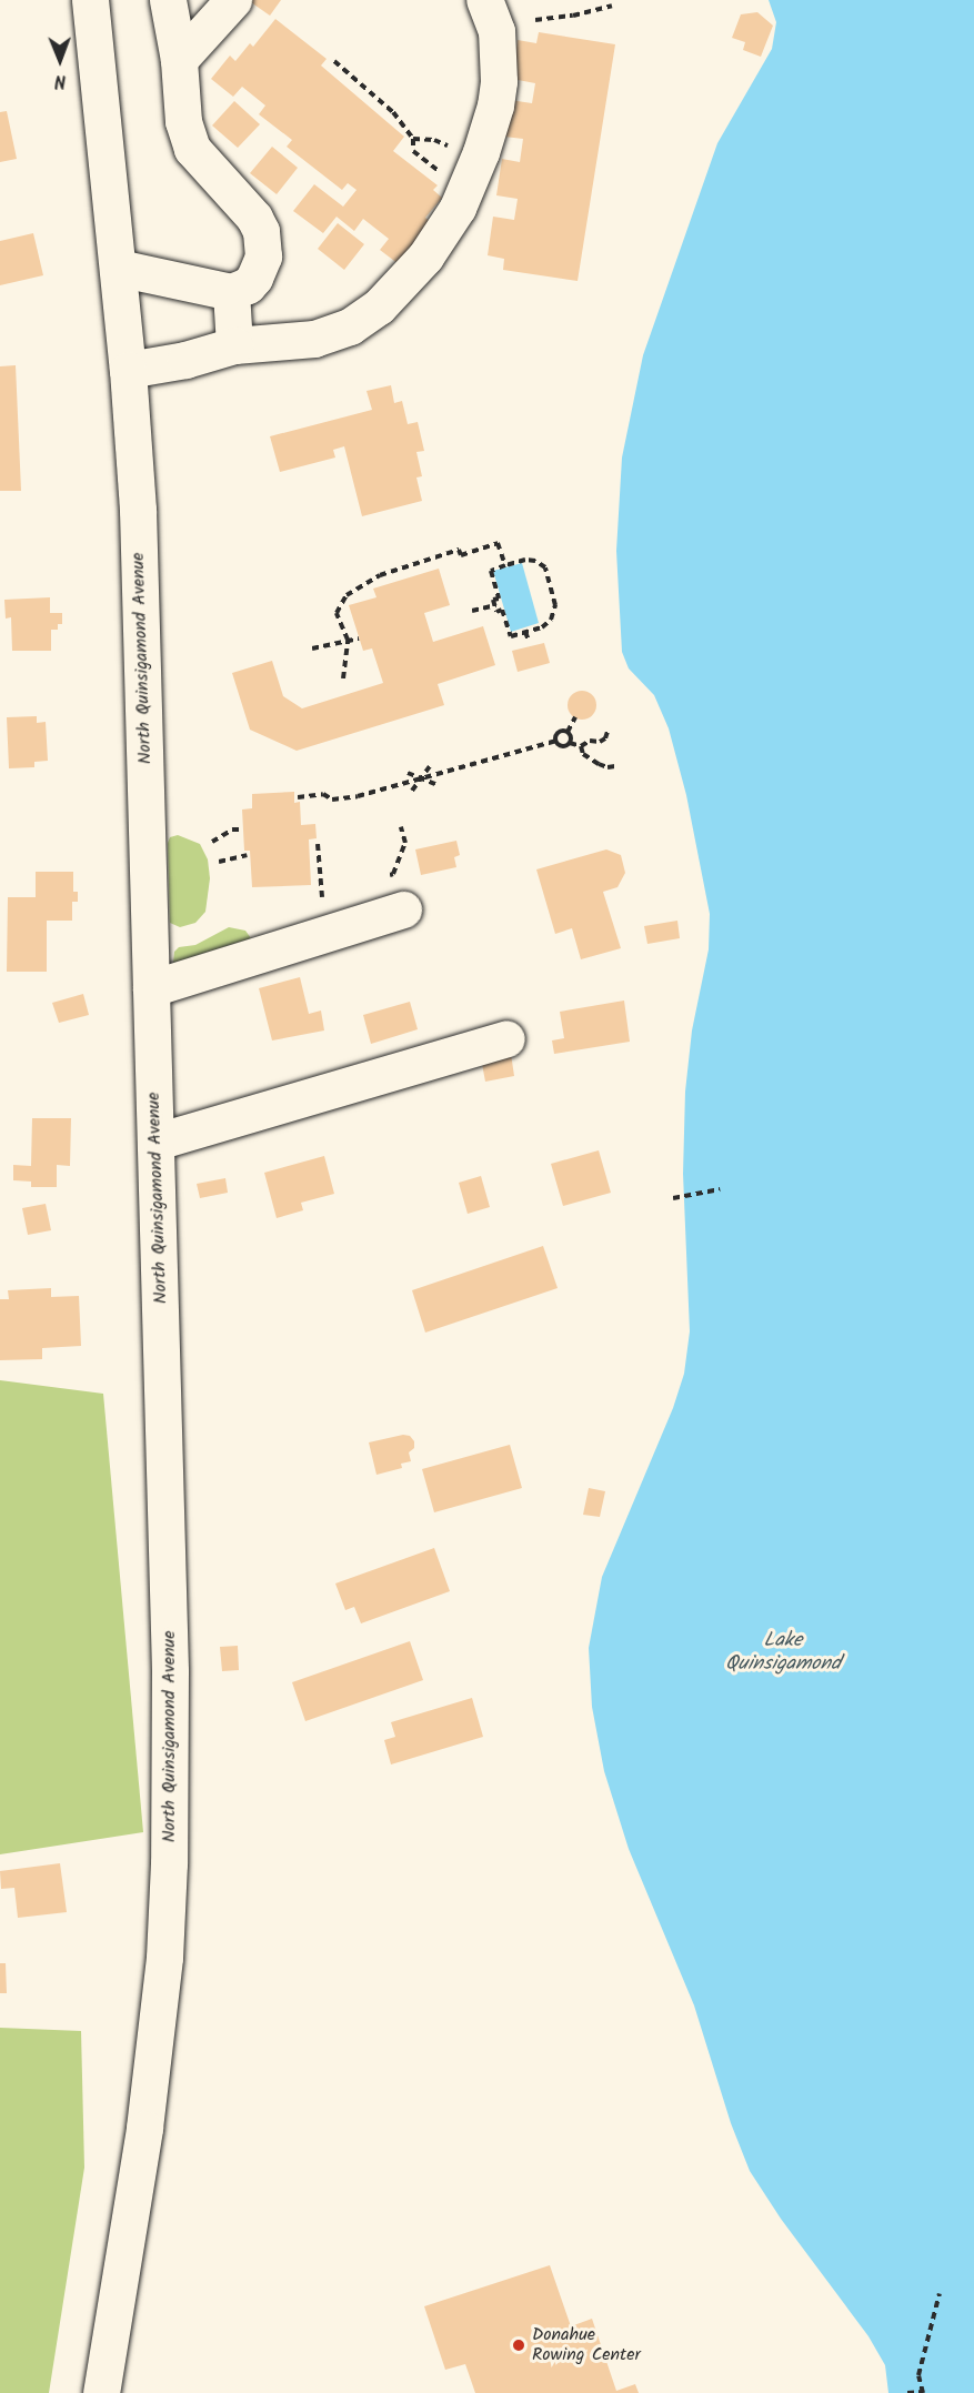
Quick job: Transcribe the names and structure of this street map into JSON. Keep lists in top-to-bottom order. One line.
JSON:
{"streets":{"main road":["North Quinsigamond Avenue"]},"water":["Lake Quinsigamond"],"places":["Donahue Rowing Center"],"north":"bottom"}
